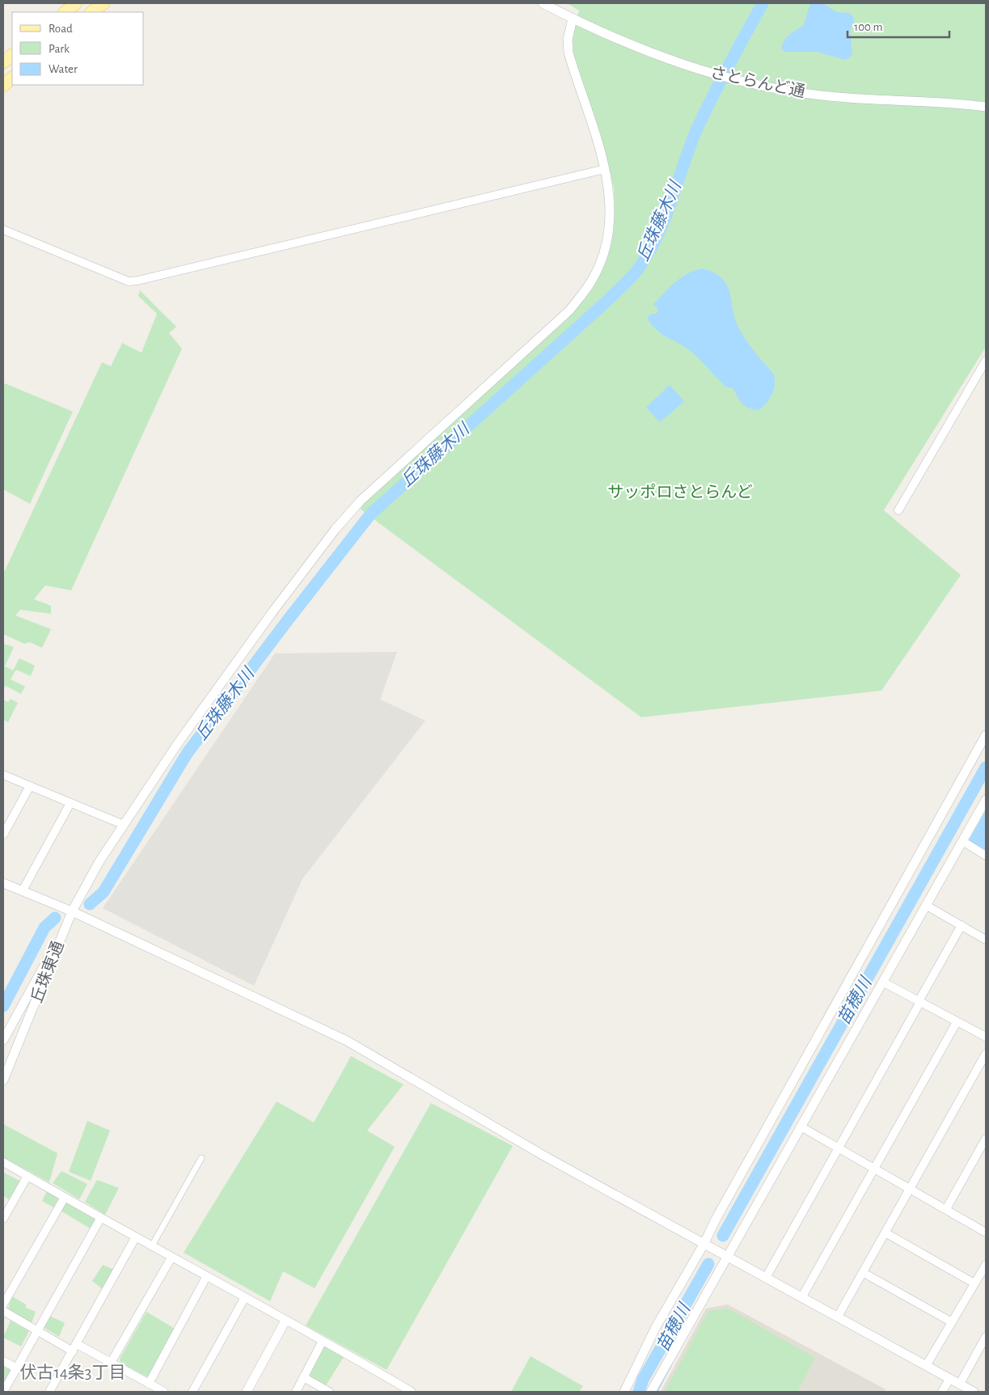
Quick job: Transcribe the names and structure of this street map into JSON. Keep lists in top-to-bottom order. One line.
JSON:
{"streets":{"street":["さとらんど通","丘珠東通"]},"districts":["伏古14条3丁目"],"water":["丘珠藤木川","苗穂川"],"parks":["サッポロさとらんど"],"legend":["Road","Park","Water"],"scale_bar":"100 m"}
